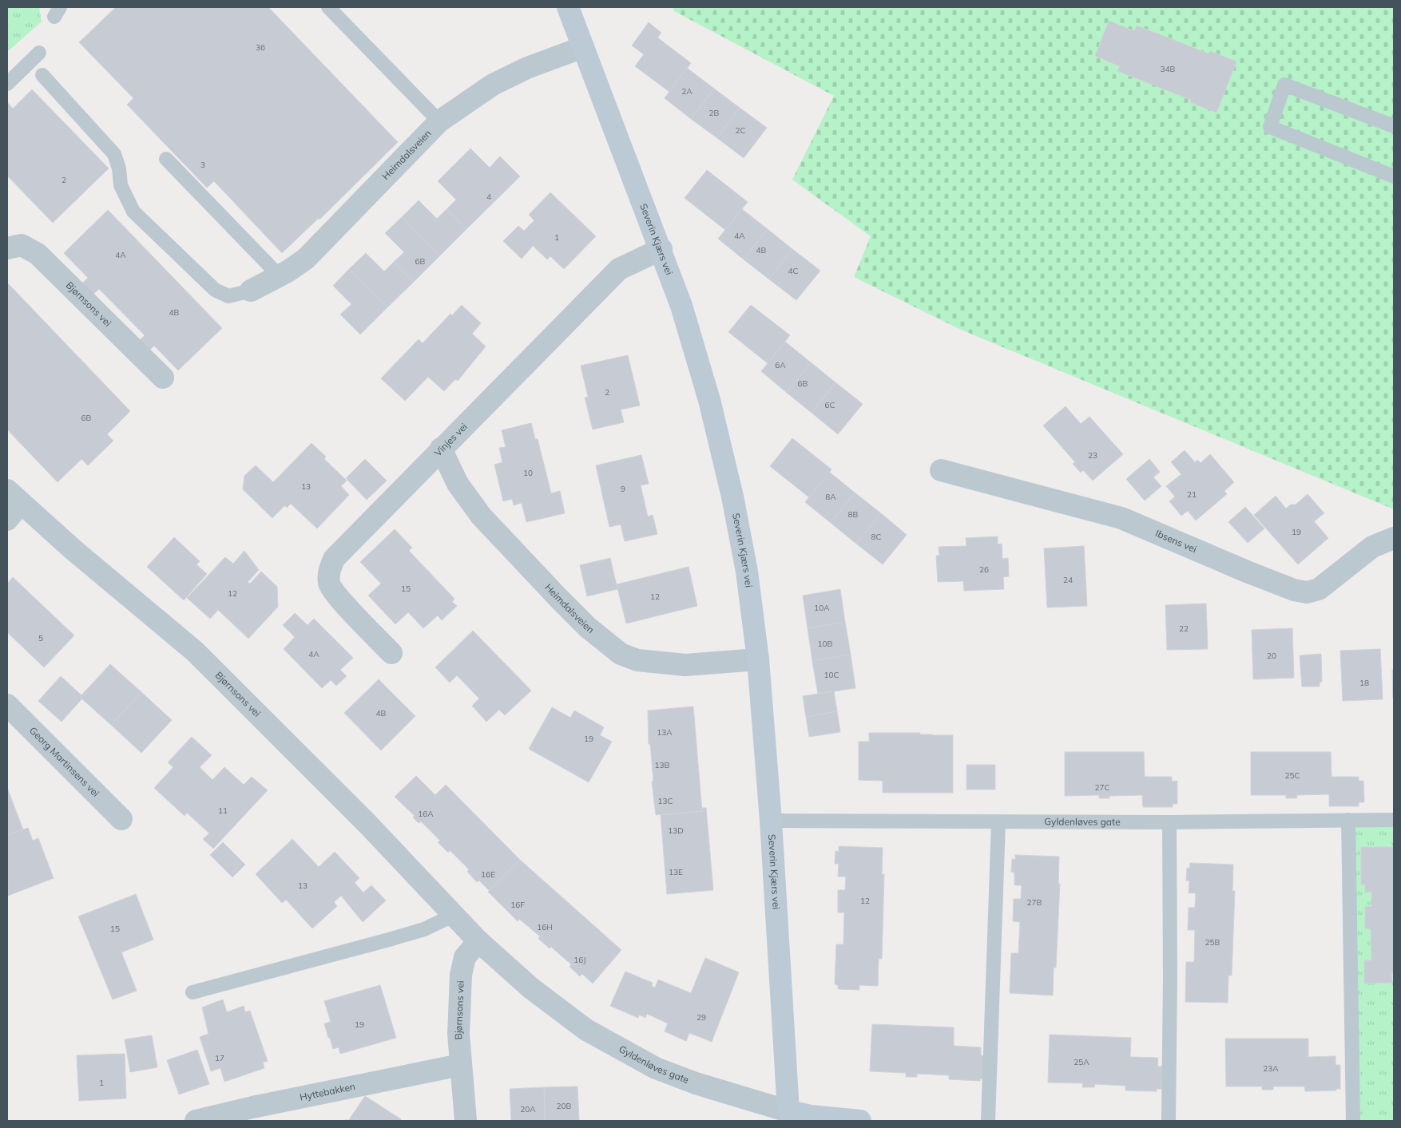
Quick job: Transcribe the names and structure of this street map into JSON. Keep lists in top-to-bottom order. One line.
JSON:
{"streets":{"main road":["Severin Kjærs vei","Gyldenløves gate"],"street":["Heimdalsveien","Bjørnsons vei","Vinjes vei","Ibsens vei","Georg Martinsens vei","Hyttebakken"]},"crossings":[["Heimdalsveien","Severin Kjærs vei"],["Heimdalsveien","Vinjes vei"],["Severin Kjærs vei","Vinjes vei"],["Severin Kjærs vei","Gyldenløves gate"],["Bjørnsons vei","Gyldenløves gate"],["Bjørnsons vei","Hyttebakken"]],"house_numbers":["36","34B","2A","2B","2C","3","2","4","4A","1","4B","4A","6B","4C","4B","6A","6B","2","6C","6B","23","10","13","9","21","8A","8B","19","8C","26","24","15","12","12","10A","22","5","10B","4A","20","10C","18","4B","13A","19","13B","25C","27C","13C","11","16A","13D","13E","16E","13","12","27B","16F","16H","15","25B","16J","29","19","17","25A","23A","1","20B","20A"]}
